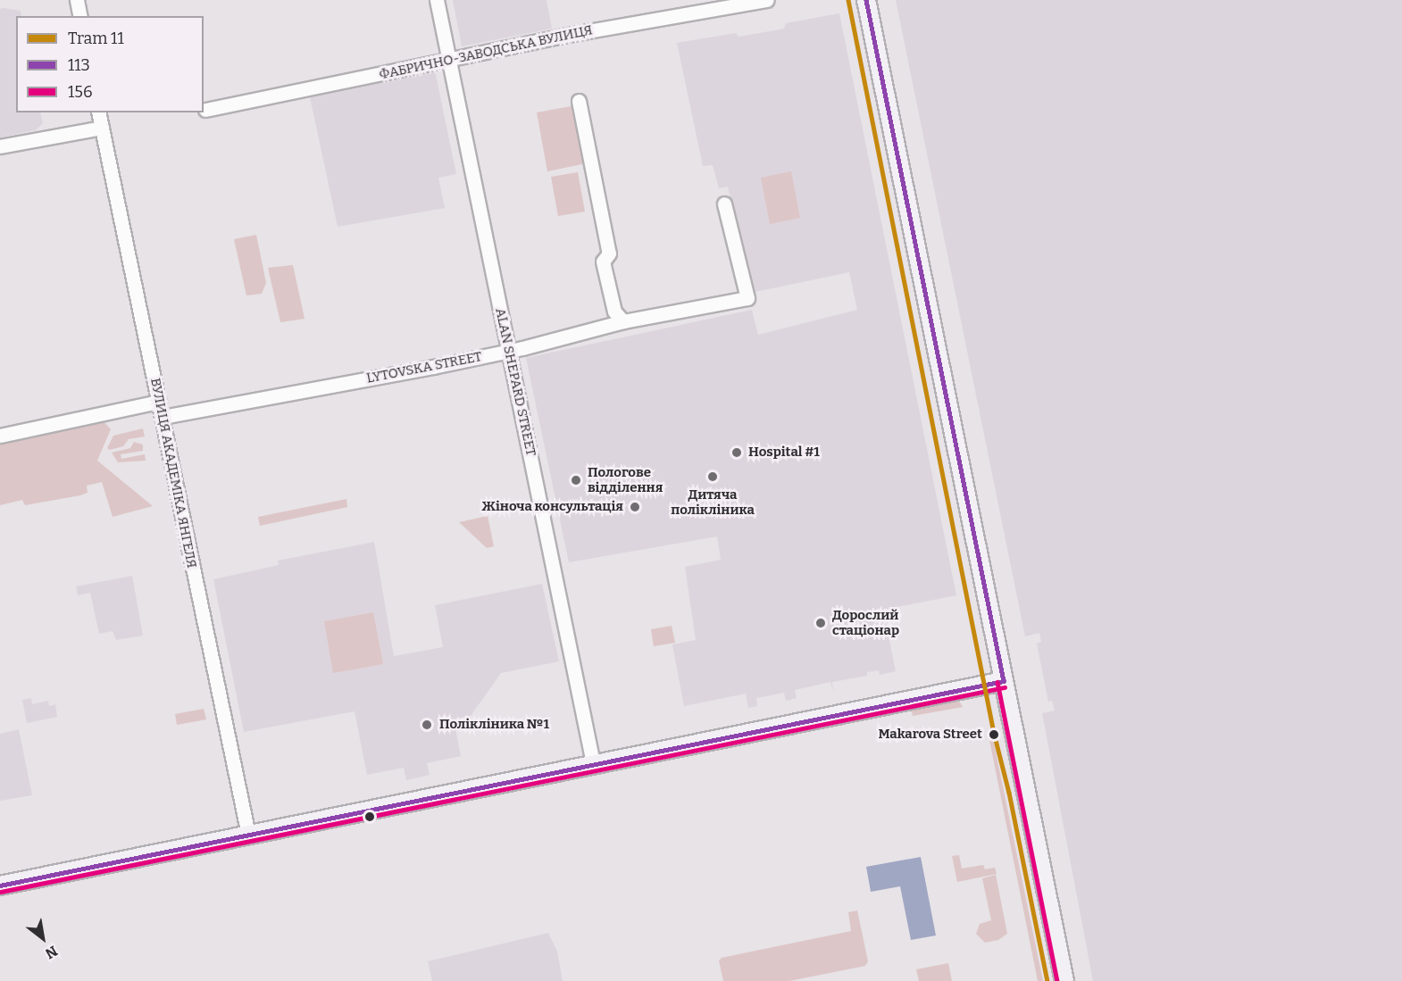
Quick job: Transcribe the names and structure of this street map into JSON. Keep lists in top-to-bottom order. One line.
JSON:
{"streets":{"street":["ФАБРИЧНО-ЗАВОДСЬКА ВУЛИЦЯ","LYTOVSKA STREET","ALAN SHEPARD STREET","ВУЛИЦЯ АКАДЕМІКА ЯНГЕЛЯ"]},"crossings":[["ФАБРИЧНО-ЗАВОДСЬКА ВУЛИЦЯ","ALAN SHEPARD STREET"],["LYTOVSKA STREET","ALAN SHEPARD STREET"],["LYTOVSKA STREET","ВУЛИЦЯ АКАДЕМІКА ЯНГЕЛЯ"]],"places":["Hospital #1","Дитяча полікліника","Пологове відділення","Жіноча консультація","Дорослий стаціонар","Полікліника №1","Makarova Street"],"lines":["tram line 11","transit line 113","transit line 156"],"legend":["Tram 11","113","156"],"north":"bottom right"}
